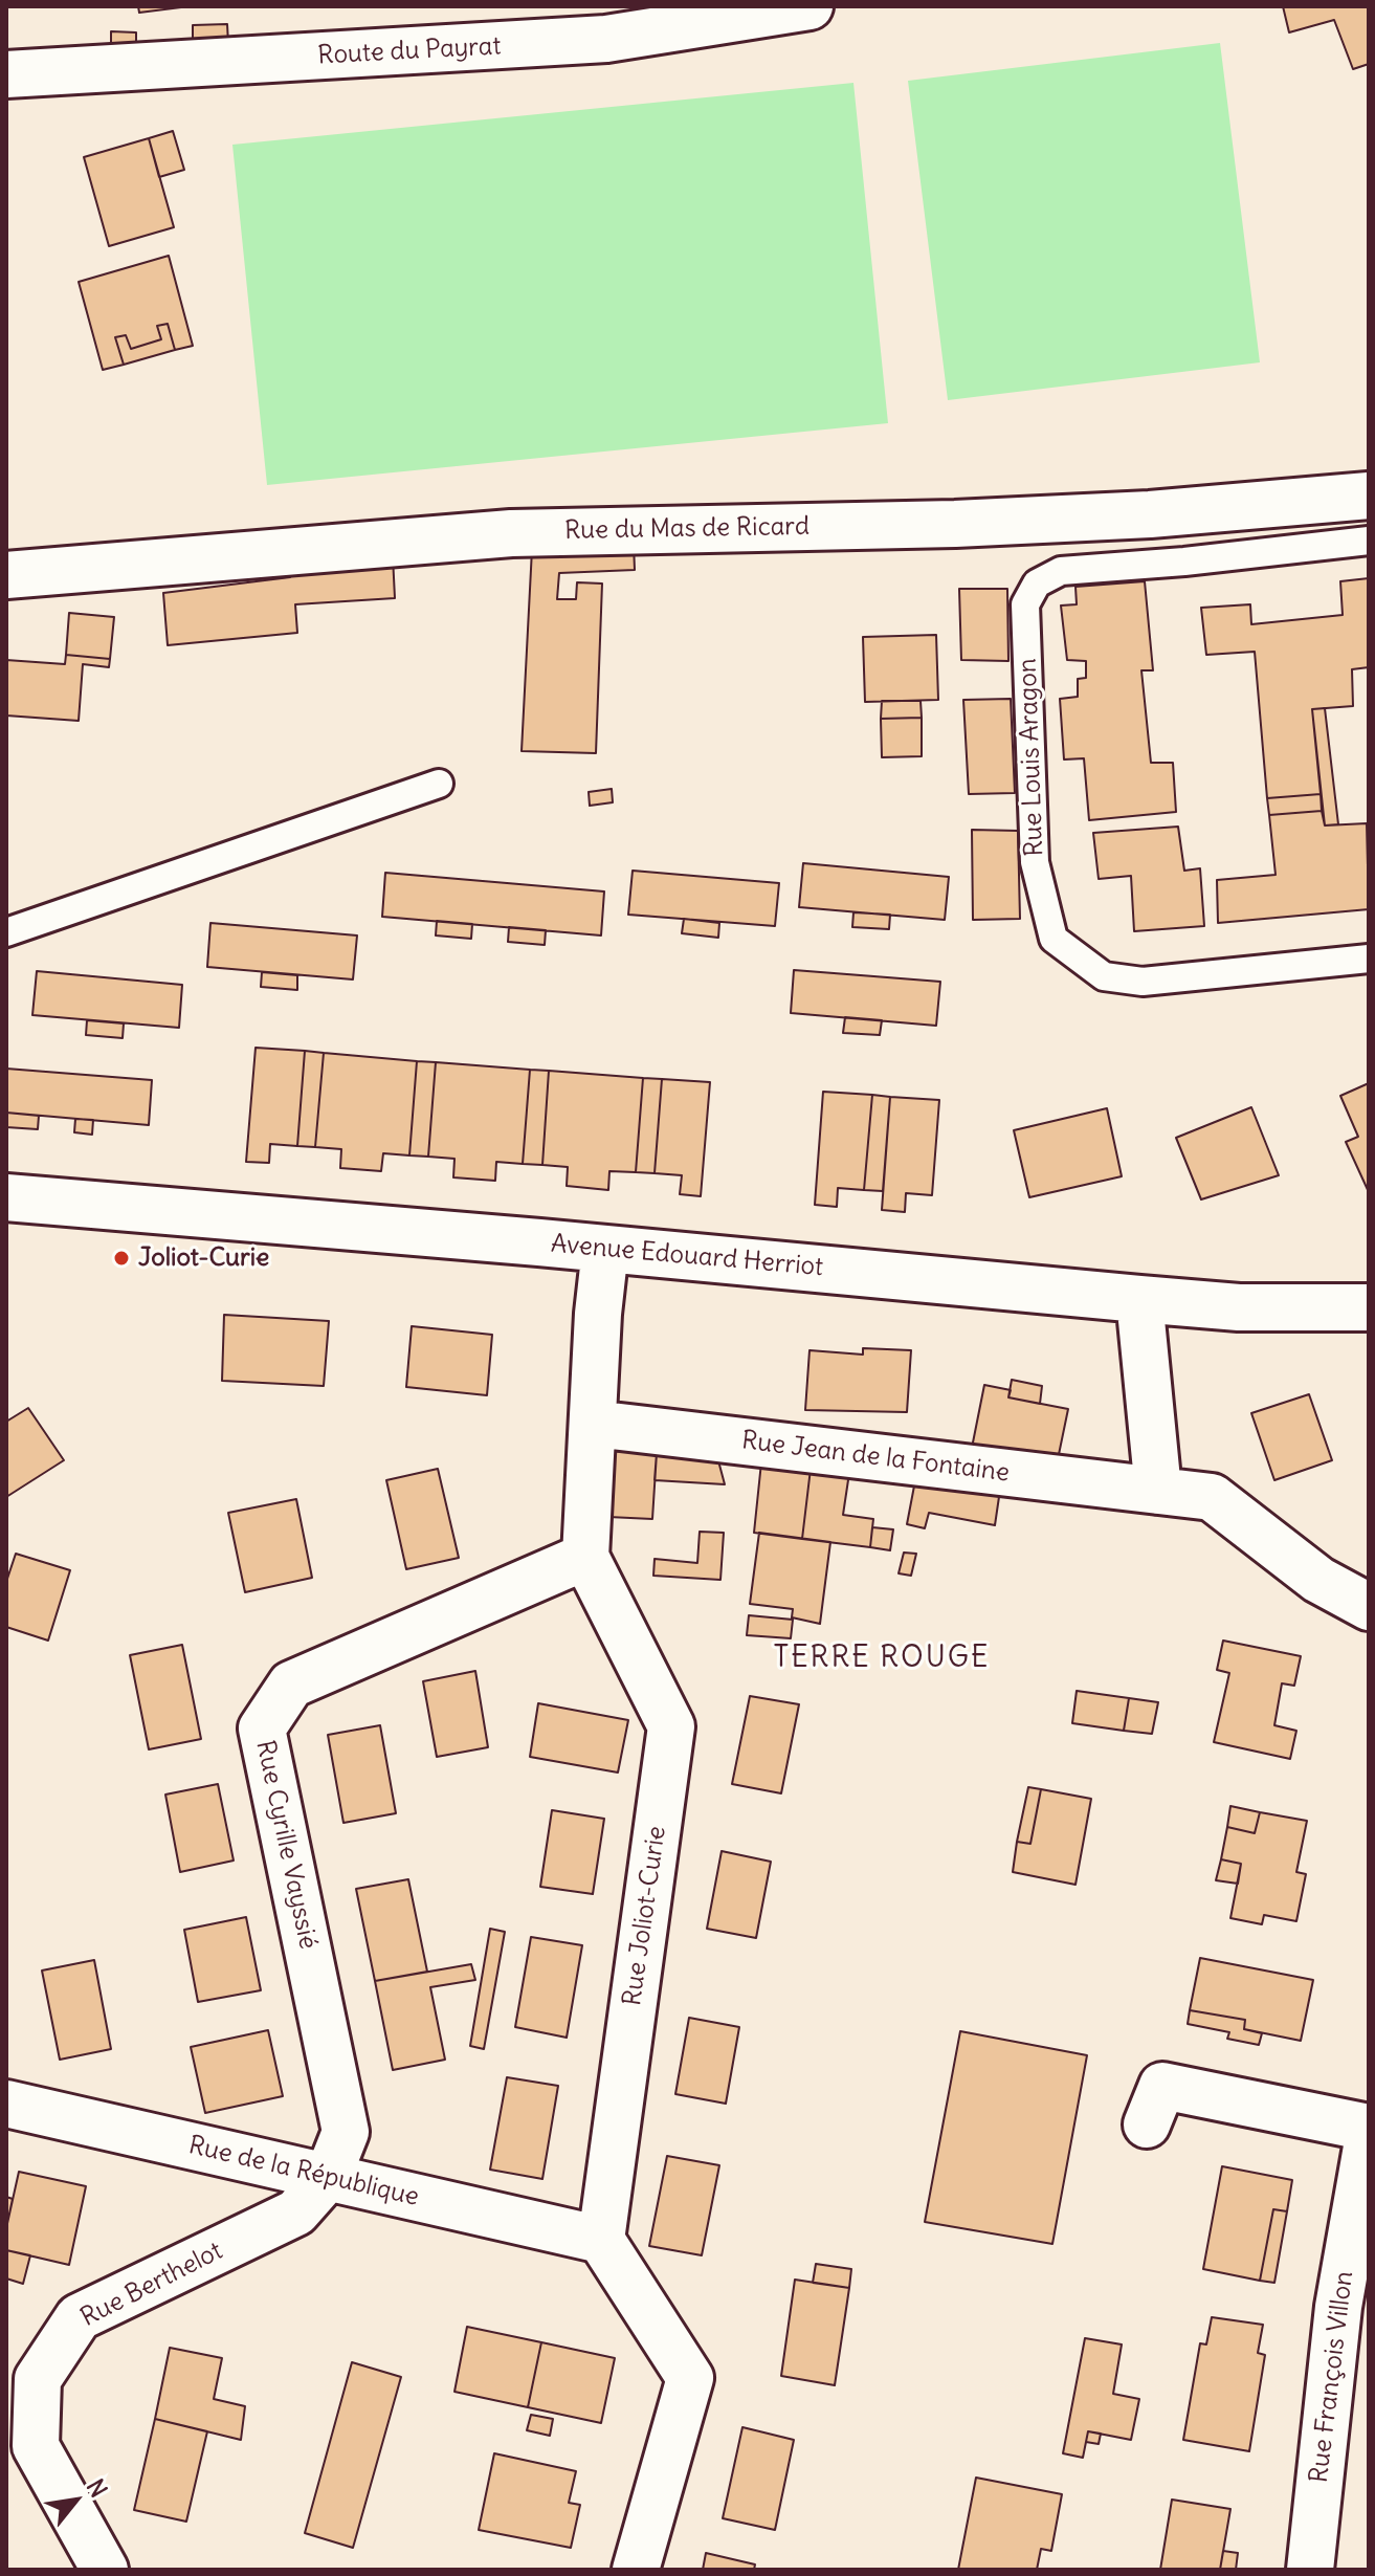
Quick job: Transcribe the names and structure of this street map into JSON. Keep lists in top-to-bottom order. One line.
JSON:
{"streets":{"street":["Route du Payrat","Rue du Mas de Ricard","Avenue Edouard Herriot","Rue Jean de la Fontaine","Rue Cyrille Vayssié","Rue Joliot-Curie","Rue de la République","Rue Berthelot","Rue François Villon"],"lane":["Rue Louis Aragon"]},"crossings":[["Rue Cyrille Vayssié","Rue Joliot-Curie"],["Rue Cyrille Vayssié","Rue de la République"],["Rue Cyrille Vayssié","Rue Berthelot"],["Rue Joliot-Curie","Rue de la République"],["Rue de la République","Rue Berthelot"]],"districts":["TERRE ROUGE"],"places":["Joliot-Curie"],"north":"top right"}
